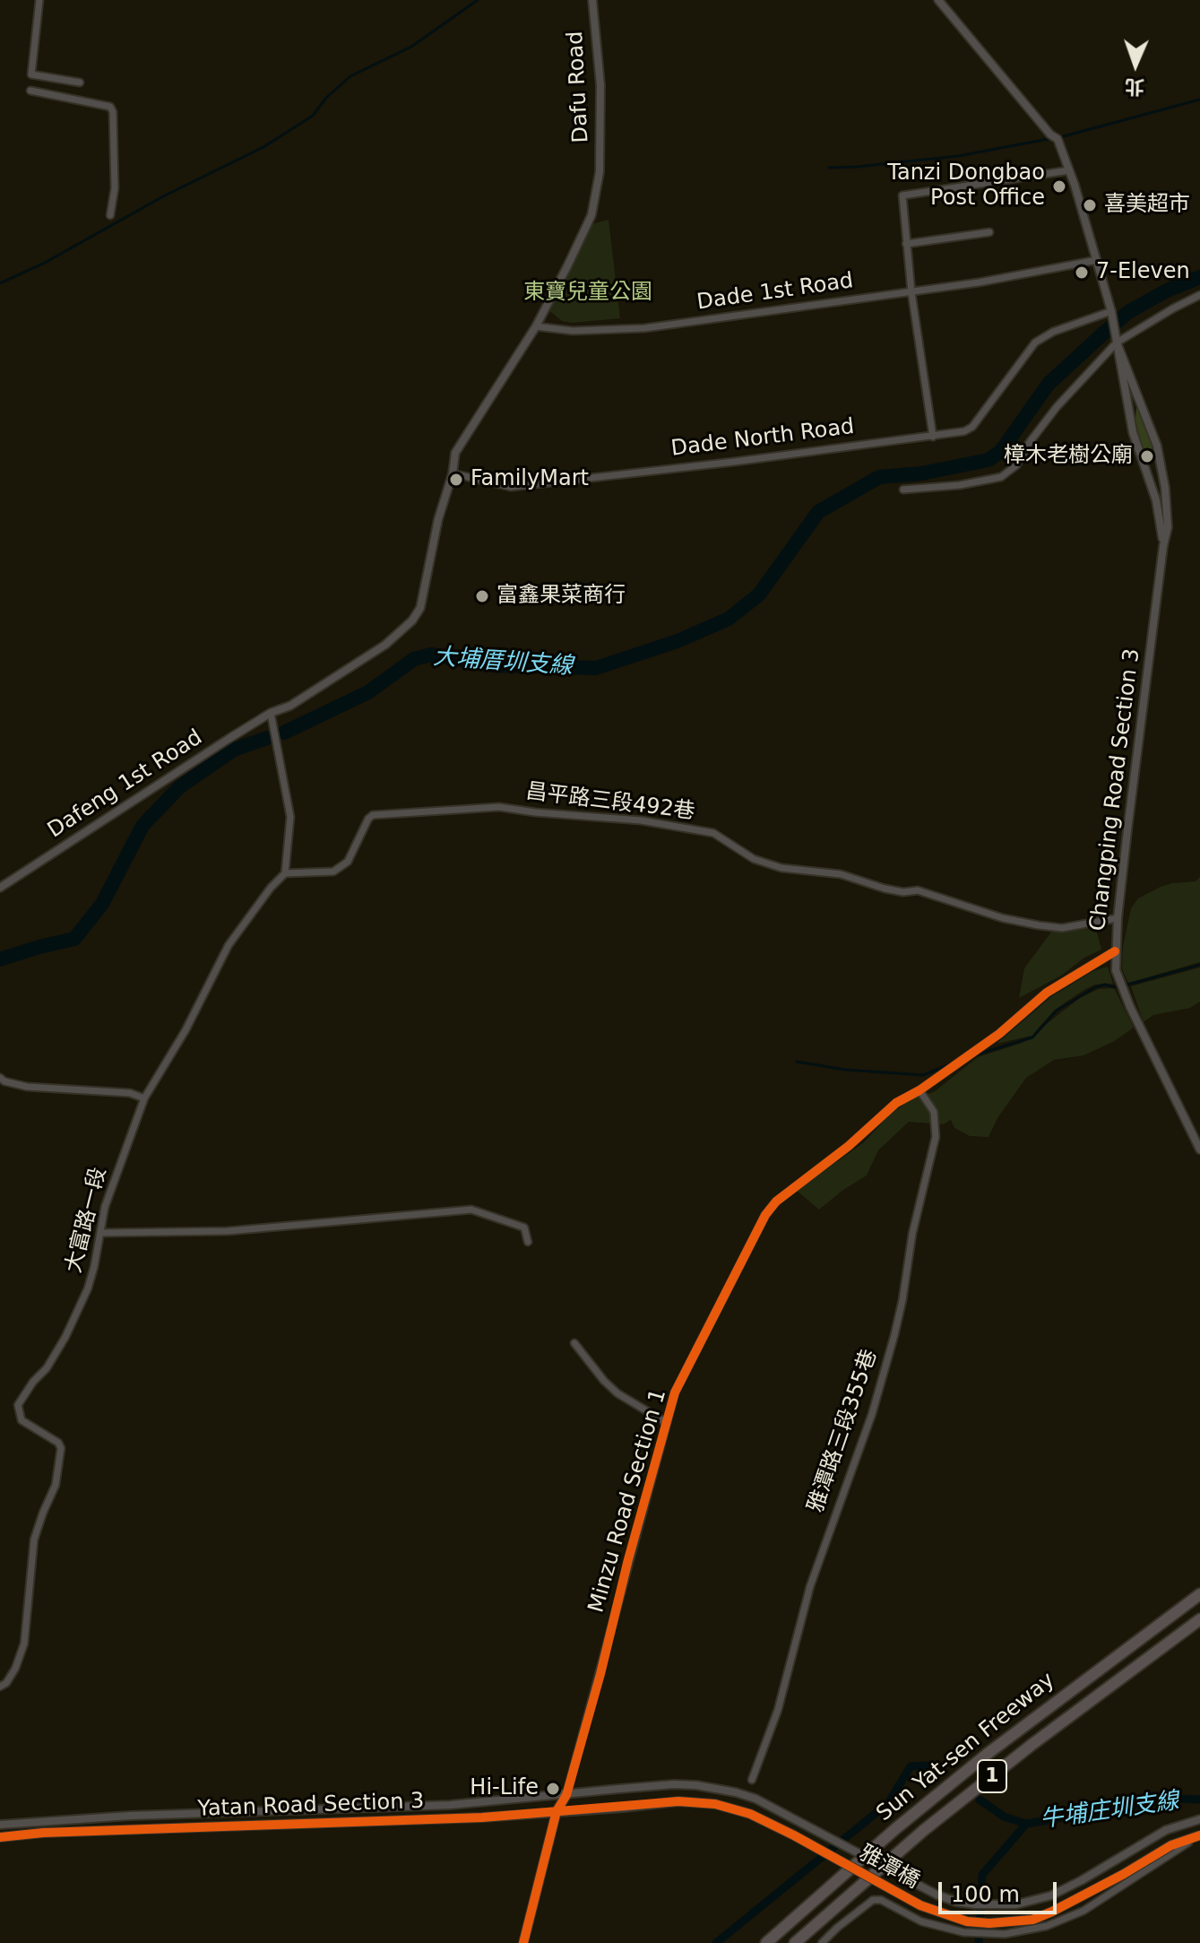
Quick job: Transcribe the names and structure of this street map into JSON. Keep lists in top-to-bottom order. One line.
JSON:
{"streets":{"highway":["Sun Yat-sen Freeway","1"],"street":["Dafu Road","Dade 1st Road","Dade North Road","Dafeng 1st Road","Changping Road Section 3","昌平路三段492巷","大富路一段","雅潭路三段355巷","Minzu Road Section 1","Yatan Road Section 3","雅潭橋"]},"crossings":[["Dafu Road","Dade 1st Road"],["Dafu Road","Dade North Road"],["Dafu Road","Dafeng 1st Road"],["Dade 1st Road","Changping Road Section 3"],["Dade North Road","Dafeng 1st Road"],["Dade North Road","Changping Road Section 3"],["Changping Road Section 3","昌平路三段492巷"],["Changping Road Section 3","Minzu Road Section 1"],["昌平路三段492巷","大富路一段"],["雅潭路三段355巷","Minzu Road Section 1"],["Minzu Road Section 1","Yatan Road Section 3"],["Yatan Road Section 3","雅潭橋"]],"water":["大埔厝圳支線","牛埔庄圳支線"],"parks":["東寶兒童公園"],"places":["Tanzi Dongbao Post Office","喜美超市","7-Eleven","樟木老樹公廟","FamilyMart","富鑫果菜商行","Hi-Life"],"scale_bar":"100 m","north":"bottom"}
